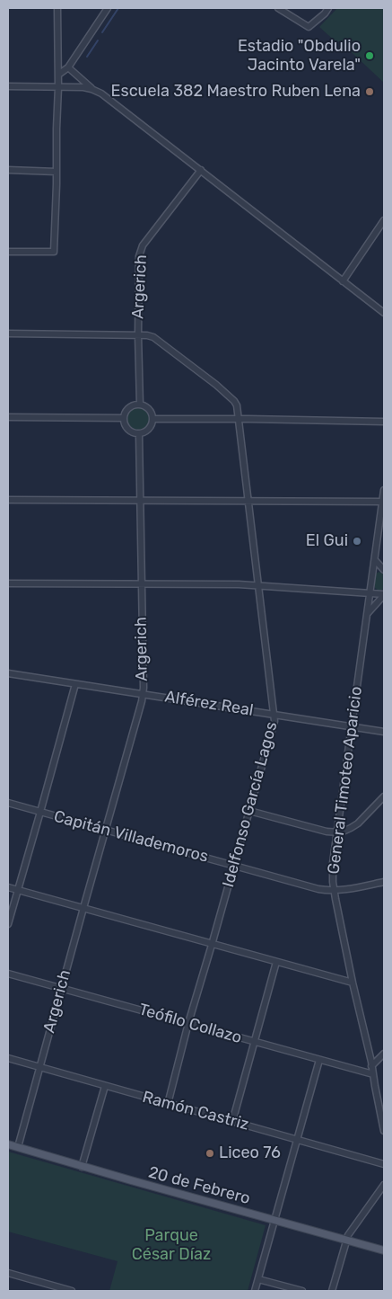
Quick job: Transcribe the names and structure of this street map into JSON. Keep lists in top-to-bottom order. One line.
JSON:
{"streets":{"main road":["20 de Febrero"],"street":["Argerich","Alférez Real","General Timoteo Aparicio","Idelfonso García Lagos","Capitán Villademoros","Teófilo Collazo","Ramón Castriz"]},"crossings":[["Argerich","Alférez Real"],["Argerich","Idelfonso García Lagos"],["Argerich","Capitán Villademoros"],["Argerich","Teófilo Collazo"],["Argerich","Ramón Castriz"],["Argerich","20 de Febrero"],["Alférez Real","General Timoteo Aparicio"],["Alférez Real","Idelfonso García Lagos"],["General Timoteo Aparicio","Capitán Villademoros"],["General Timoteo Aparicio","Teófilo Collazo"],["Idelfonso García Lagos","Capitán Villademoros"],["Idelfonso García Lagos","Teófilo Collazo"],["Idelfonso García Lagos","Ramón Castriz"]],"parks":["Parque César Díaz"],"places":["Estadio \"Obdulio Jacinto Varela\"","Escuela 382 Maestro Ruben Lena","El Gui","Liceo 76"]}
